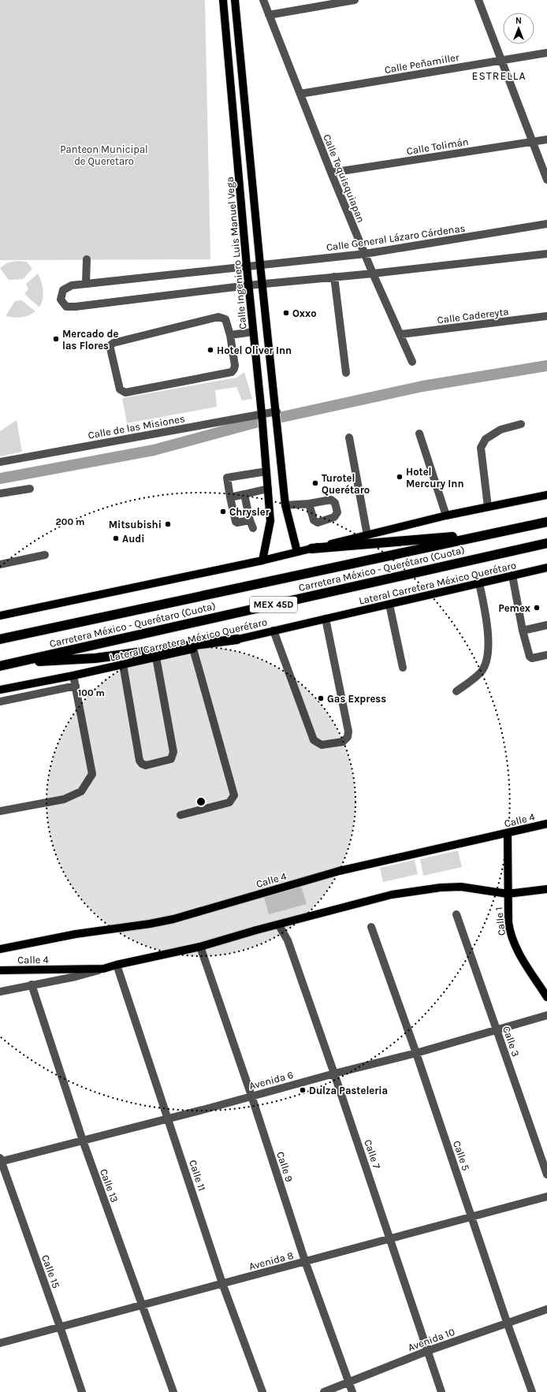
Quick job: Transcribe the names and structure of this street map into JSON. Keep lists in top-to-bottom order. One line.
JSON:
{"streets":{"highway":["Carretera México - Querétaro (Cuota)","MEX 45D"],"main road":["Calle Ingeniero Luis Manuel Vega","Lateral Carretera México Querétaro","Calle 4","Calle 1"],"street":["Calle Peñamiller","Calle Tolimán","Calle Tequisquiapan","Calle General Lázaro Cárdenas","Calle Cadereyta","Calle de las Misiones","Calle 3","Avenida 6","Calle 7","Calle 5","Calle 9","Calle 11","Calle 13","Avenida 8","Calle 15","Avenida 10"]},"crossings":[["Calle Peñamiller","Calle Tequisquiapan"],["Calle Tolimán","Calle Tequisquiapan"],["Calle Tequisquiapan","Calle General Lázaro Cárdenas"],["Calle Tequisquiapan","Calle Cadereyta"],["Calle General Lázaro Cárdenas","Calle Ingeniero Luis Manuel Vega"],["Calle Ingeniero Luis Manuel Vega","Calle de las Misiones"],["Calle 4","Calle 1"],["Calle 4","Calle 7"],["Calle 4","Calle 9"],["Calle 4","Calle 11"],["Calle 3","Avenida 6"],["Avenida 6","Calle 7"],["Avenida 6","Calle 5"],["Avenida 6","Calle 9"],["Avenida 6","Calle 11"],["Avenida 6","Calle 13"],["Avenida 6","Calle 15"],["Calle 7","Avenida 8"],["Calle 7","Avenida 10"],["Calle 5","Avenida 8"],["Calle 5","Avenida 10"],["Calle 9","Avenida 8"],["Calle 9","Avenida 10"],["Calle 11","Avenida 8"],["Calle 13","Avenida 8"],["Avenida 8","Calle 15"]],"districts":["ESTRELLA"],"parks":["Panteon Municipal de Queretaro"],"places":["Oxxo","Mercado de las Flores","Hotel Oliver Inn","Hotel Mercury Inn","Turotel Querétaro","Chrysler","Mitsubishi","Audi","Pemex","Gas Express","Dulza Pasteleria"],"north":"top","rings":["200 m","100 m"]}
